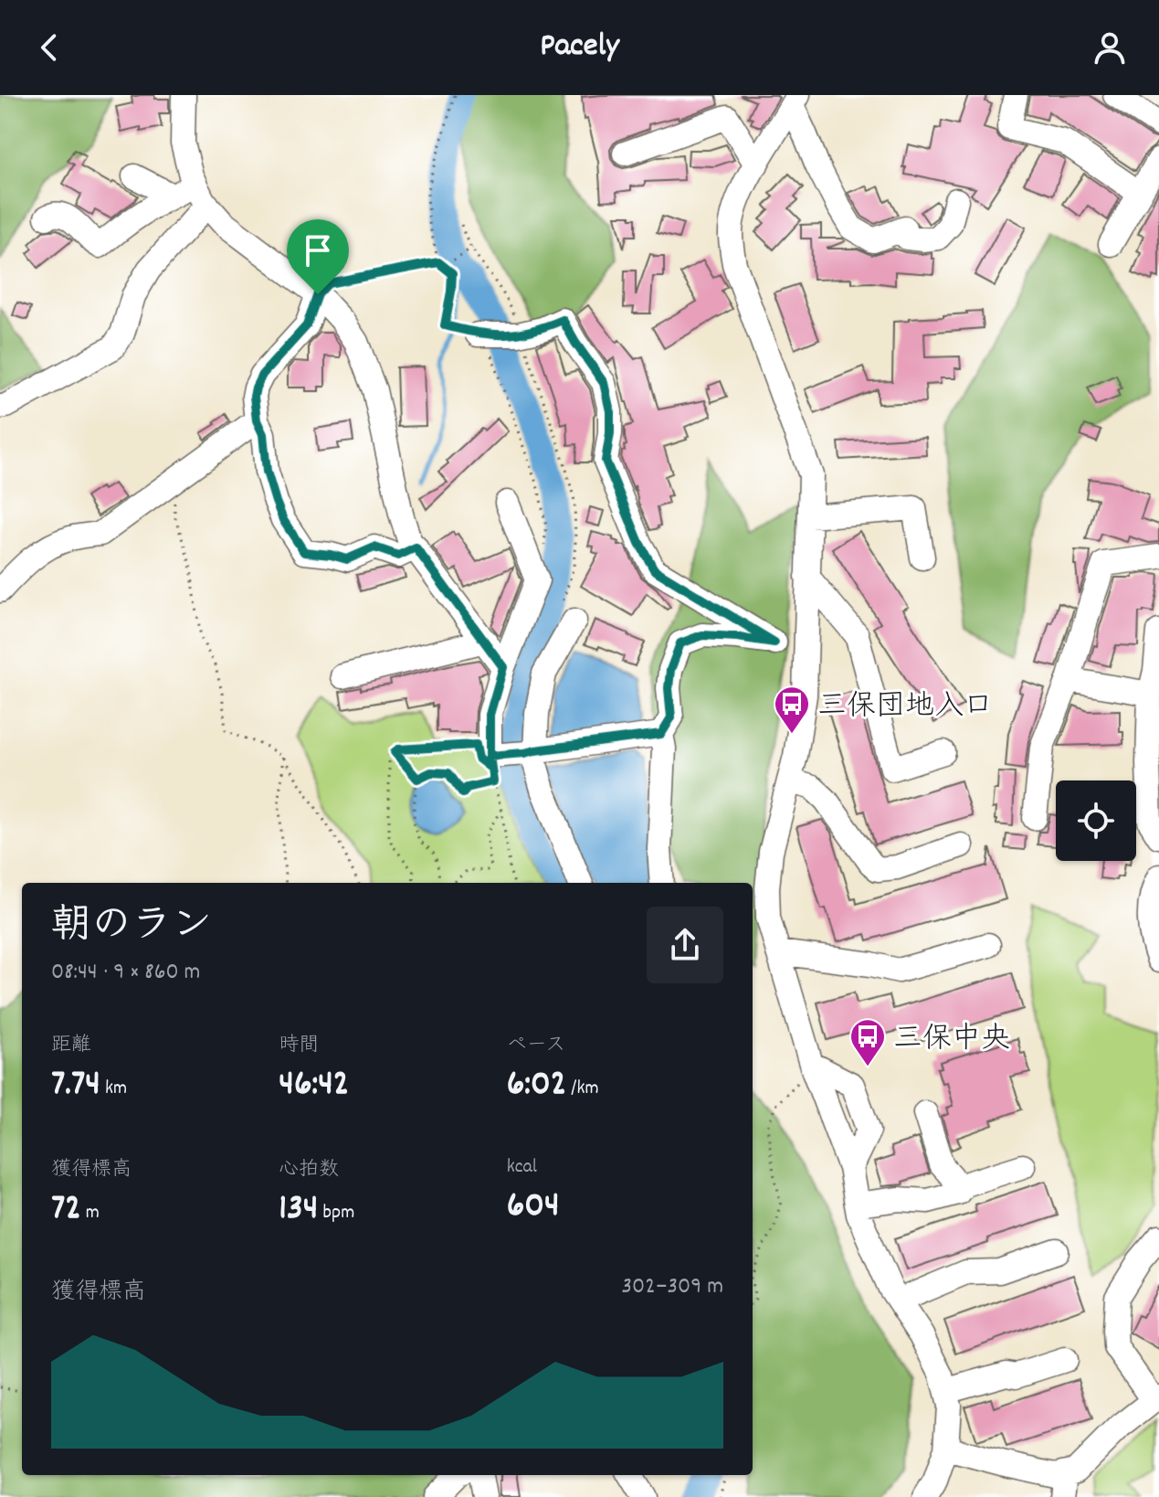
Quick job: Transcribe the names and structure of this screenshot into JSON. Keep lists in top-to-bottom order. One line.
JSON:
{"places":{"bus stop":["三保団地入口","三保中央"]},"page":{"header":"Pacely","heading":["朝のラン","08:44 · 9 × 860 m"],"stats":[["距離","7.74 km"],["時間","46:42"],["ペース","6:02 /km"],["獲得標高","72 m"],["心拍数","134 bpm"],["kcal","604"]],"chart":["獲得標高","302–309 m"]}}
